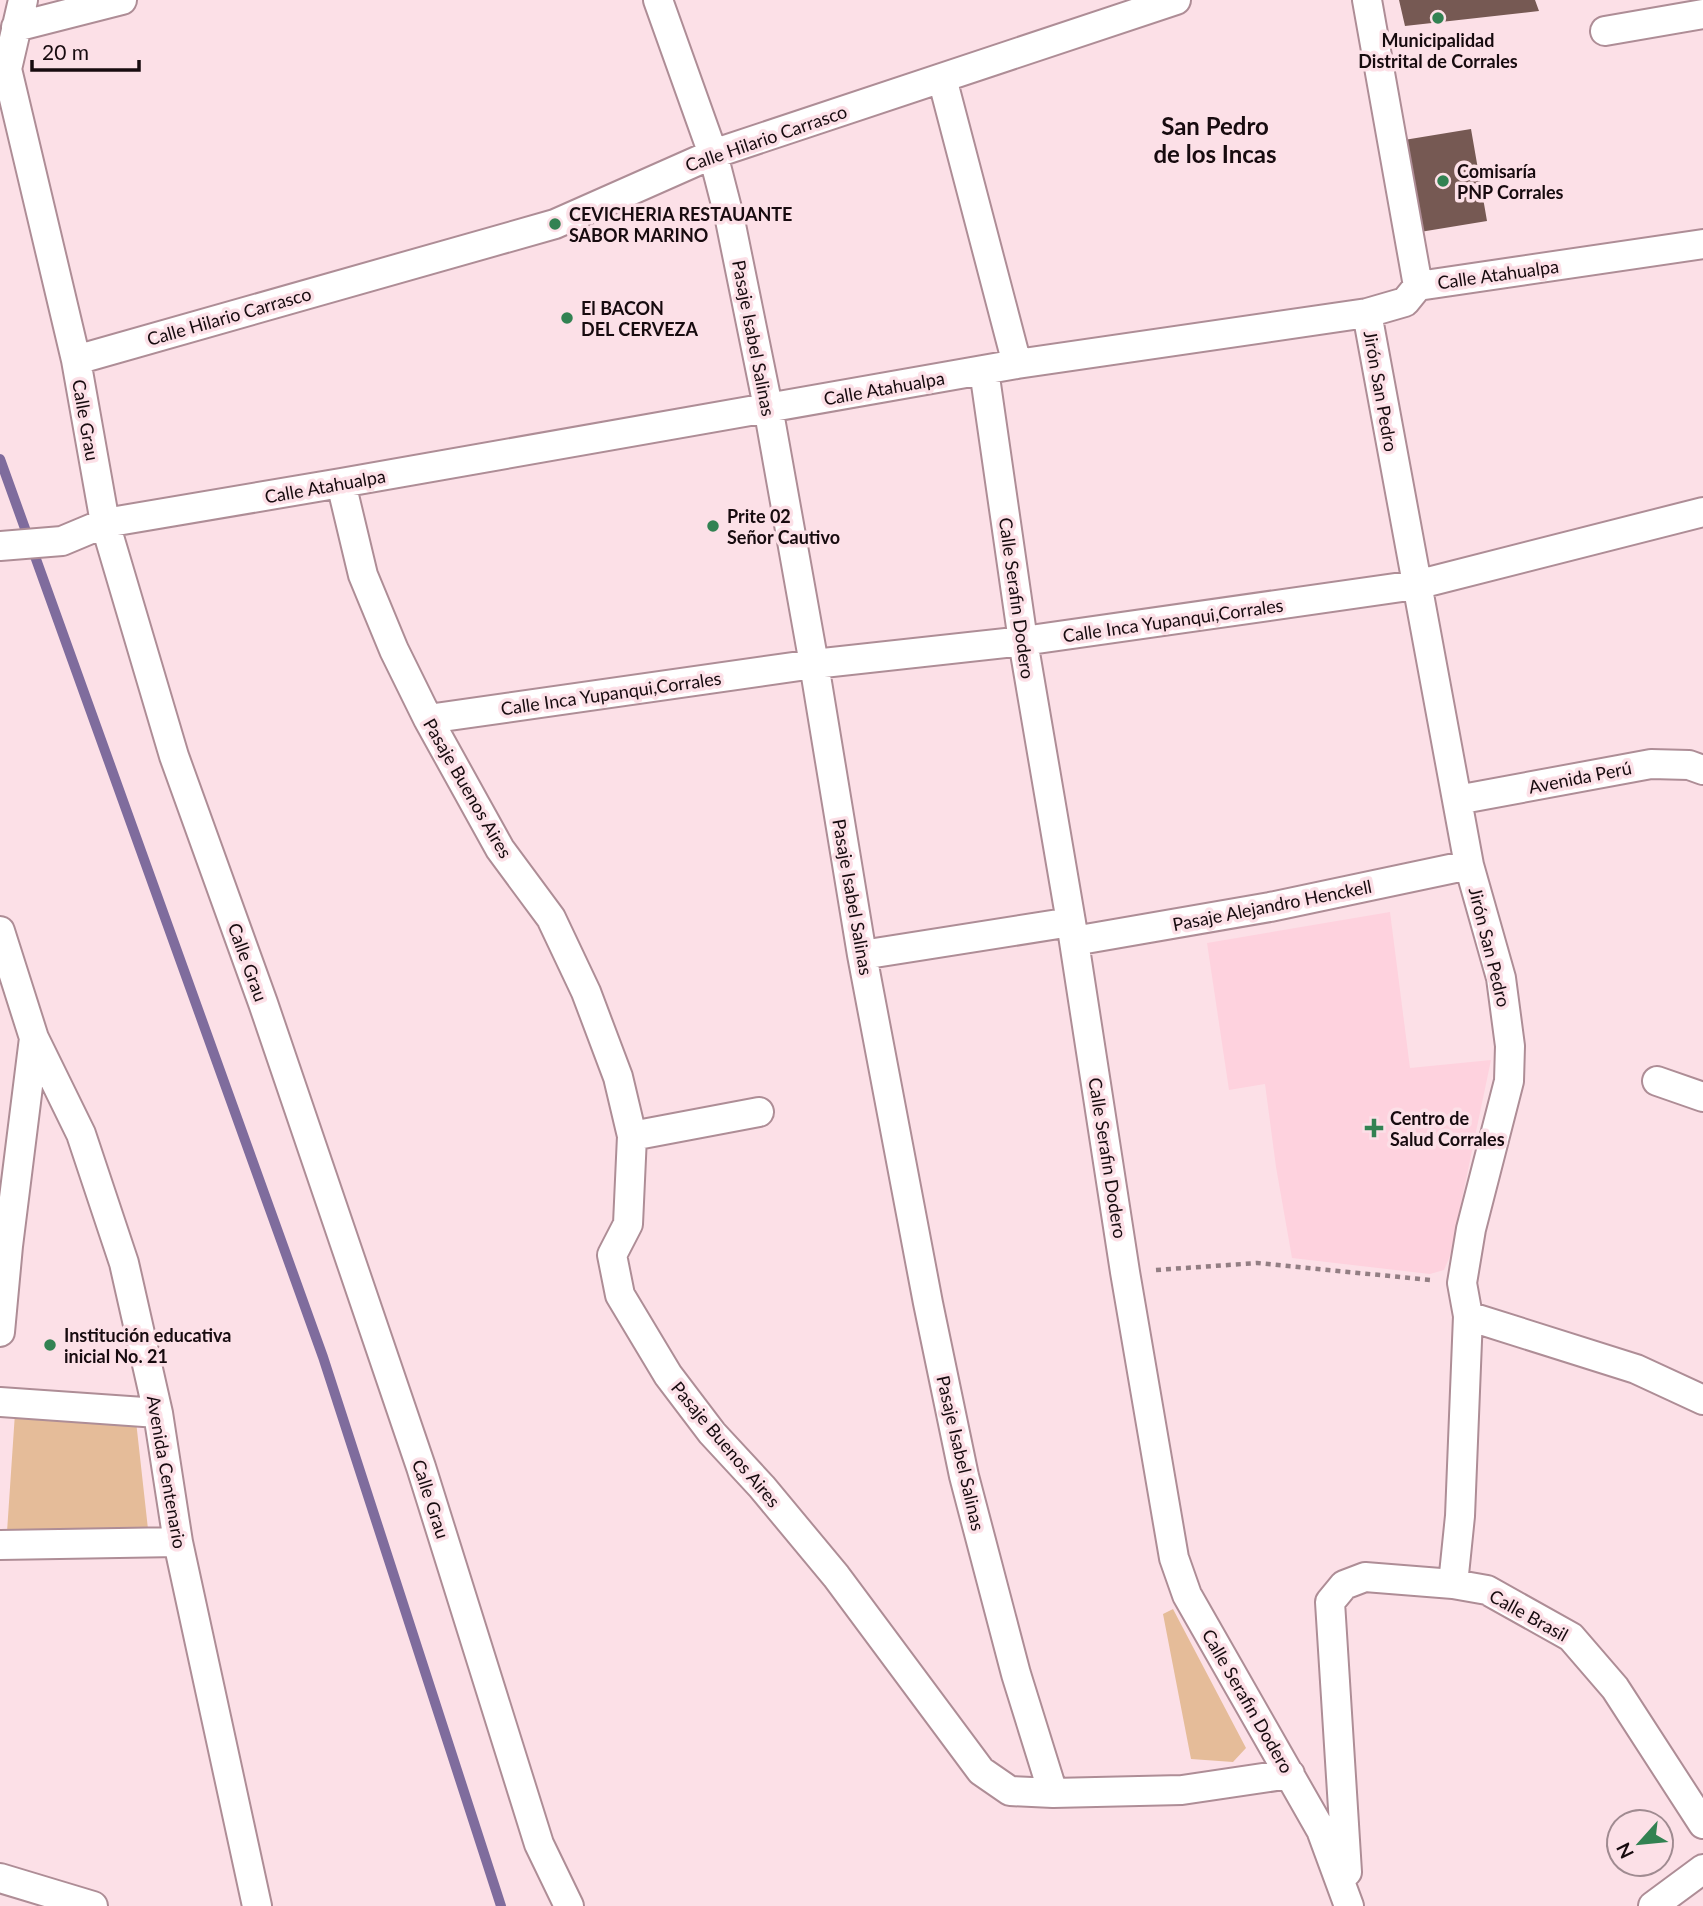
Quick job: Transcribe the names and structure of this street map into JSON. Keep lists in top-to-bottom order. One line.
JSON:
{"streets":{"street":["Calle Hilario Carrasco","Calle Atahualpa","Pasaje Isabel Salinas","Jirón San Pedro","Calle Grau","Calle Serafin Dodero","Calle Inca Yupanqui,Corrales","Avenida Perú","Pasaje Buenos Aires","Pasaje Alejandro Henckell","Avenida Centenario","Calle Brasil"]},"crossings":[["Calle Hilario Carrasco","Pasaje Isabel Salinas"],["Calle Hilario Carrasco","Calle Grau"],["Calle Atahualpa","Pasaje Isabel Salinas"],["Calle Atahualpa","Jirón San Pedro"],["Calle Atahualpa","Calle Grau"],["Calle Atahualpa","Calle Serafin Dodero"],["Calle Atahualpa","Pasaje Buenos Aires"],["Pasaje Isabel Salinas","Calle Inca Yupanqui,Corrales"],["Pasaje Isabel Salinas","Pasaje Buenos Aires"],["Pasaje Isabel Salinas","Pasaje Alejandro Henckell"],["Jirón San Pedro","Calle Inca Yupanqui,Corrales"],["Jirón San Pedro","Avenida Perú"],["Jirón San Pedro","Pasaje Alejandro Henckell"],["Jirón San Pedro","Calle Brasil"],["Calle Serafin Dodero","Calle Inca Yupanqui,Corrales"],["Calle Serafin Dodero","Pasaje Buenos Aires"],["Calle Serafin Dodero","Pasaje Alejandro Henckell"],["Calle Serafin Dodero","Calle Brasil"],["Calle Inca Yupanqui,Corrales","Pasaje Buenos Aires"]],"districts":["San Pedro de los Incas"],"places":{"other":["Municipalidad Distrital de Corrales","Comisaría PNP Corrales","CEVICHERIA RESTAUANTE SABOR MARINO","El BACON DEL CERVEZA","Prite 02 Señor Cautivo","Institución educativa inicial No. 21"],"health":["Centro de Salud Corrales"]},"scale_bar":"20 m","north":"bottom left"}
